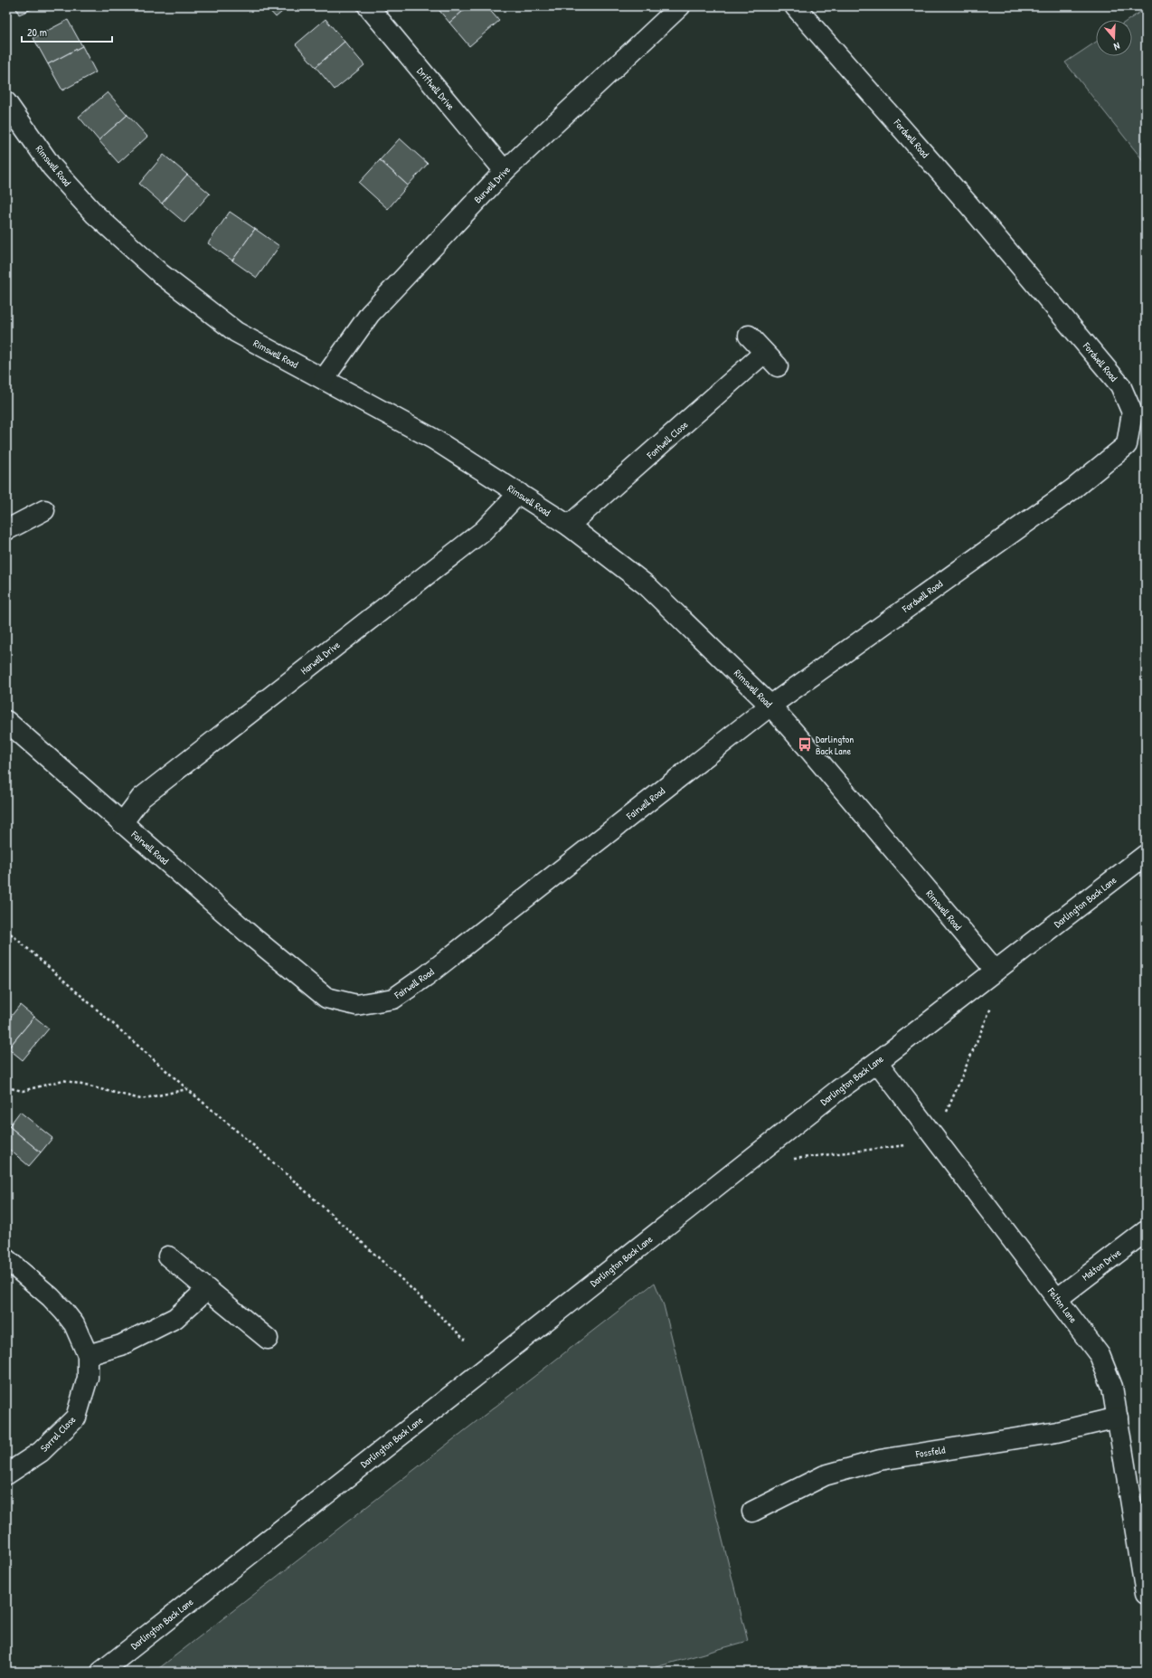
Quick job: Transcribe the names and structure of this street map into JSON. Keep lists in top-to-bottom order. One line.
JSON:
{"streets":{"street":["Driftwell Drive","Fordwell Road","Rimswell Road","Burwell Drive","Fontwell Close","Harwell Drive","Fairwell Road","Darlington Back Lane","Malton Drive","Felton Lane","Sorrel Close","Fossfeld"]},"crossings":[["Driftwell Drive","Burwell Drive"],["Fordwell Road","Rimswell Road"],["Fordwell Road","Fairwell Road"],["Rimswell Road","Burwell Drive"],["Rimswell Road","Fontwell Close"],["Rimswell Road","Harwell Drive"],["Rimswell Road","Fairwell Road"],["Rimswell Road","Darlington Back Lane"],["Harwell Drive","Fairwell Road"],["Darlington Back Lane","Felton Lane"],["Malton Drive","Felton Lane"],["Felton Lane","Fossfeld"]],"places":{"bus stop":["Darlington Back Lane"]},"scale_bar":"20 m","north":"bottom"}
